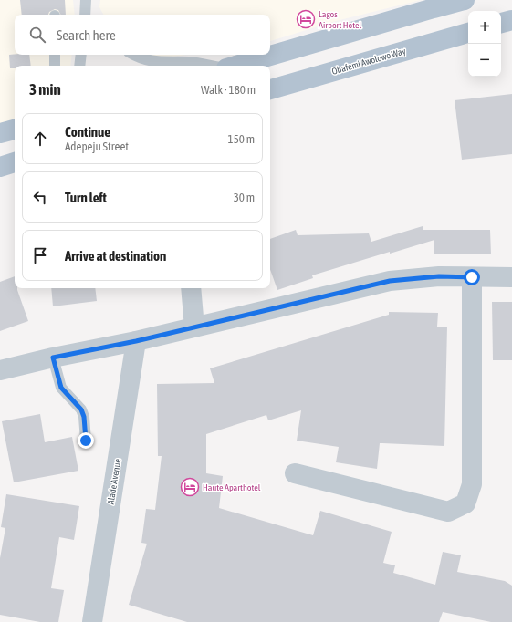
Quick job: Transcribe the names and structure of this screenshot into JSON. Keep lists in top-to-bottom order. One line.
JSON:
{"streets":{"main road":["Obafemi Awolowo Way"],"street":["Alade Avenue"]},"places":{"hotel":["Lagos Airport Hotel","Haute Aparthotel"]},"page":{"map_buttons":["+","−"],"search":"Search here","heading":["3 min","Walk · 180 m"],"list":[["Continue","Adepeju Street","150 m"],["Turn left","30 m"],"Arrive at destination"]}}
